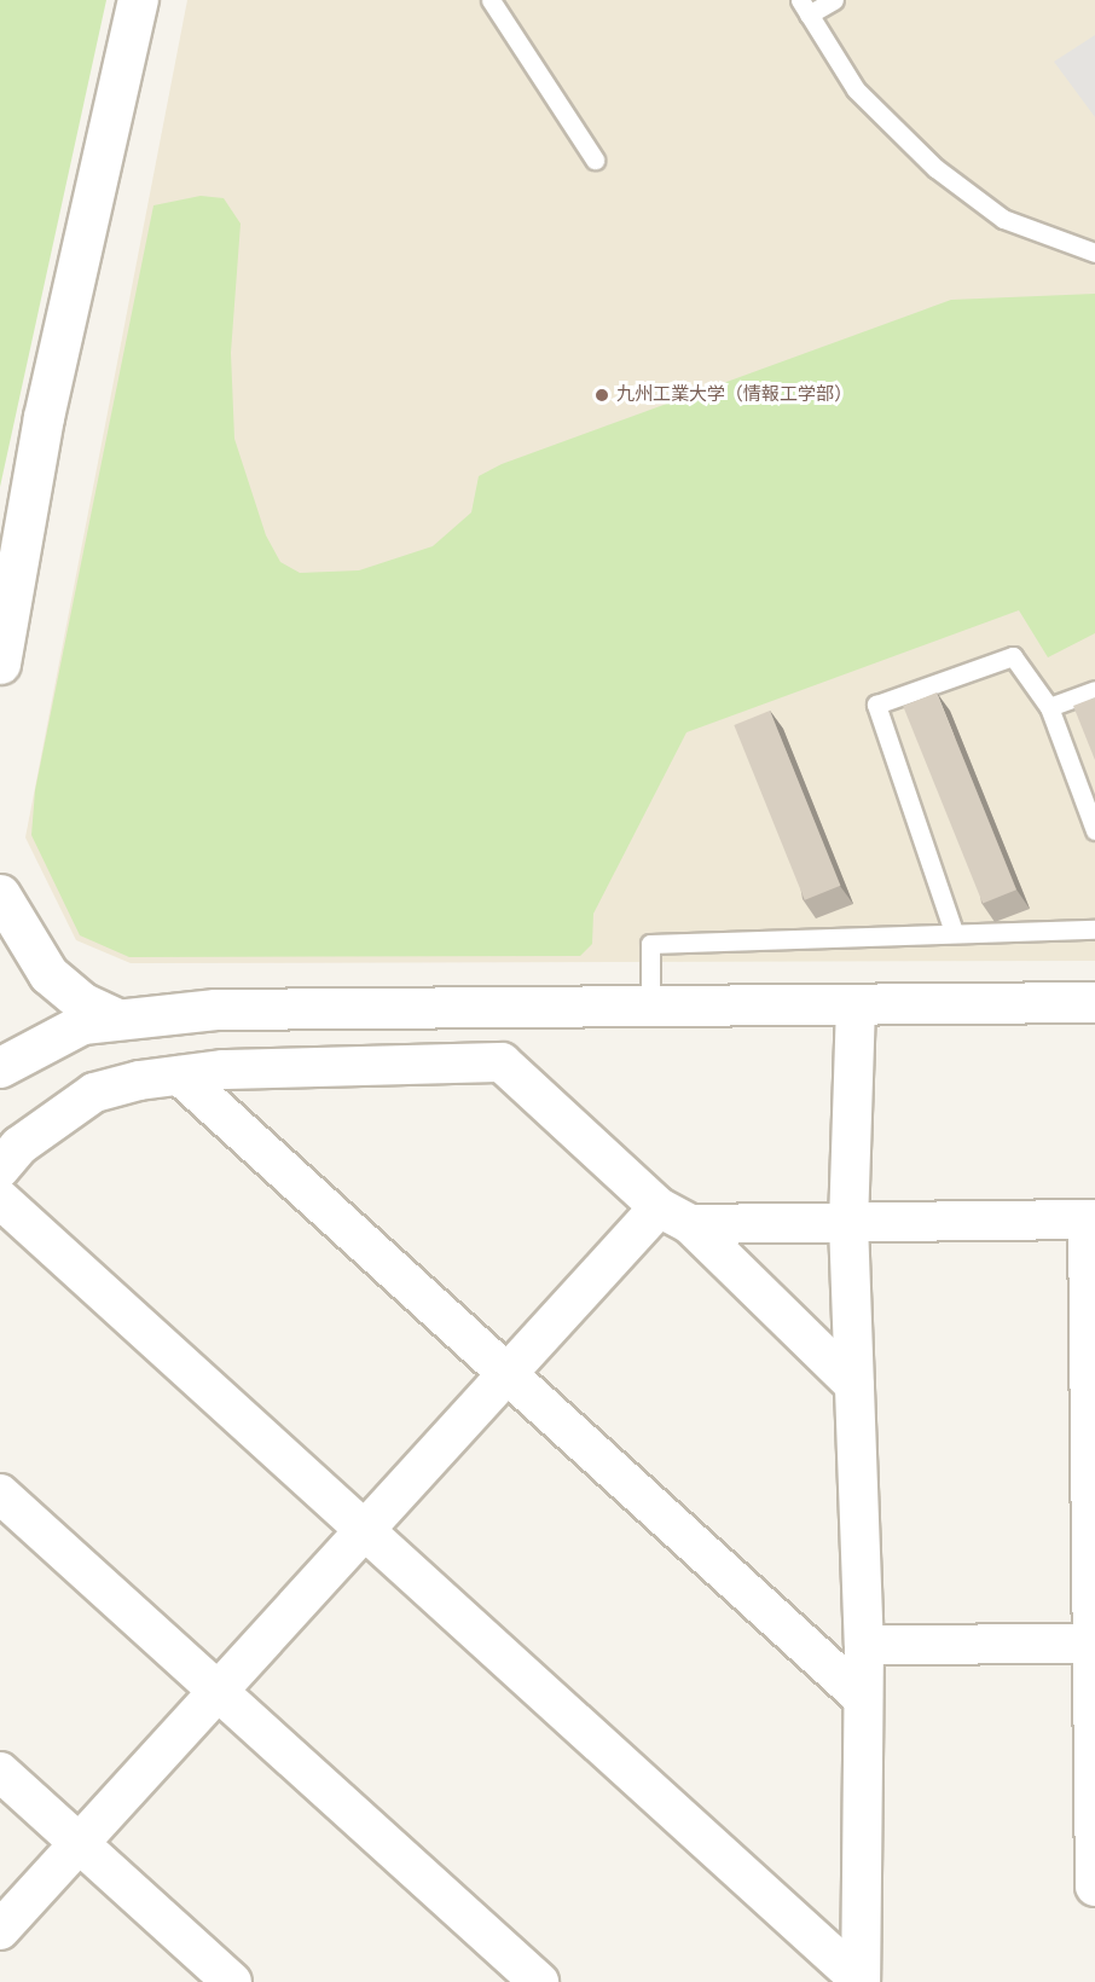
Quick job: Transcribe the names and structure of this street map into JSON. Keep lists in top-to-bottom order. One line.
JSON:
{"places":["九州工業大学（情報工学部）"]}
